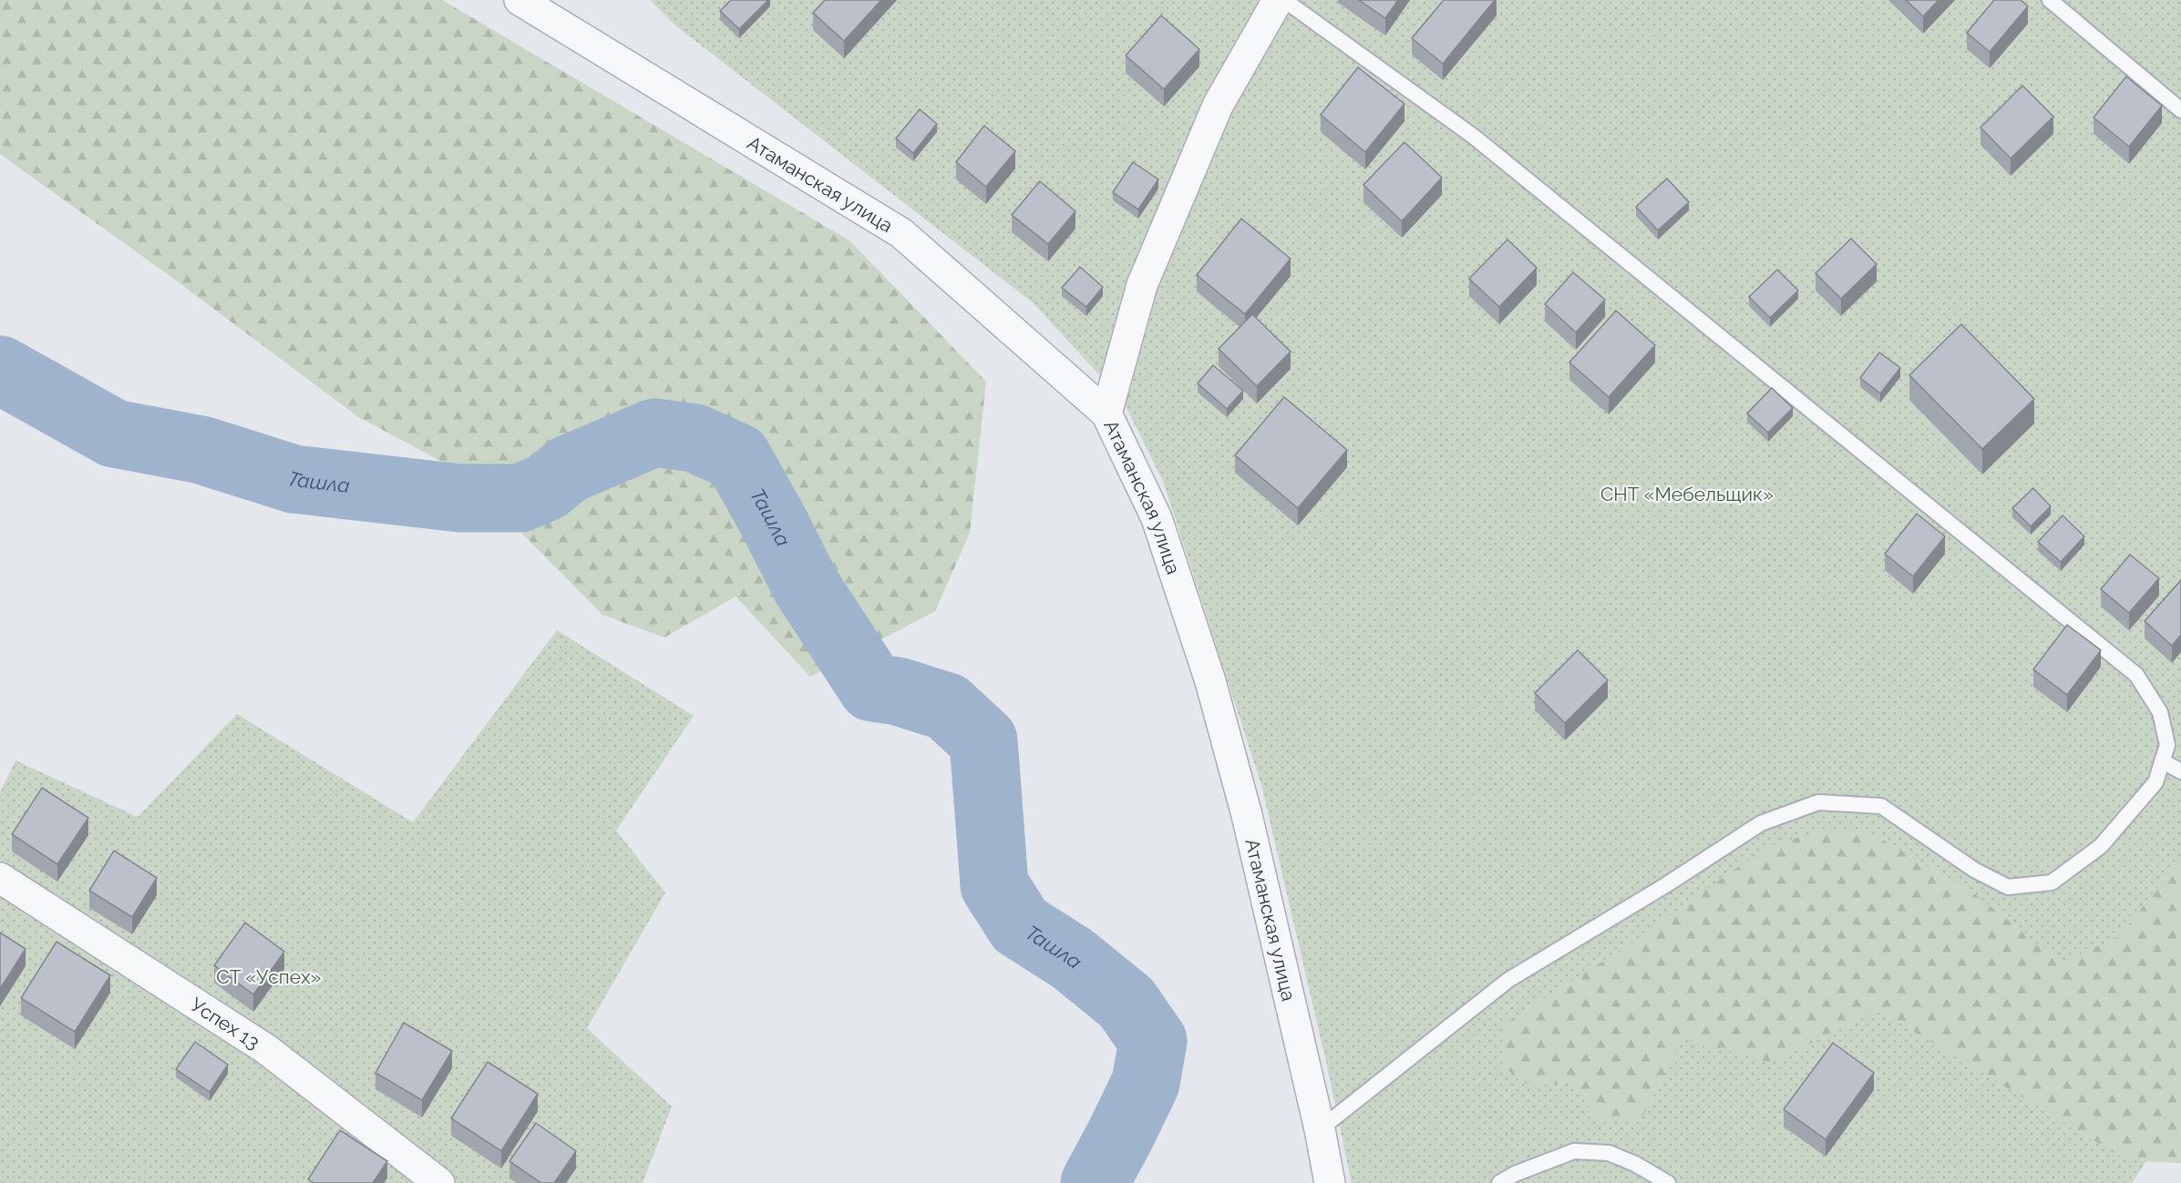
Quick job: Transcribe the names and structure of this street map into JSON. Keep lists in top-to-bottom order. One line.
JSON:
{"streets":{"street":["Атаманская улица","Успех 13"]},"water":["Ташла"],"parks":["СНТ «Мебельщик»","СТ «Успех»"]}
